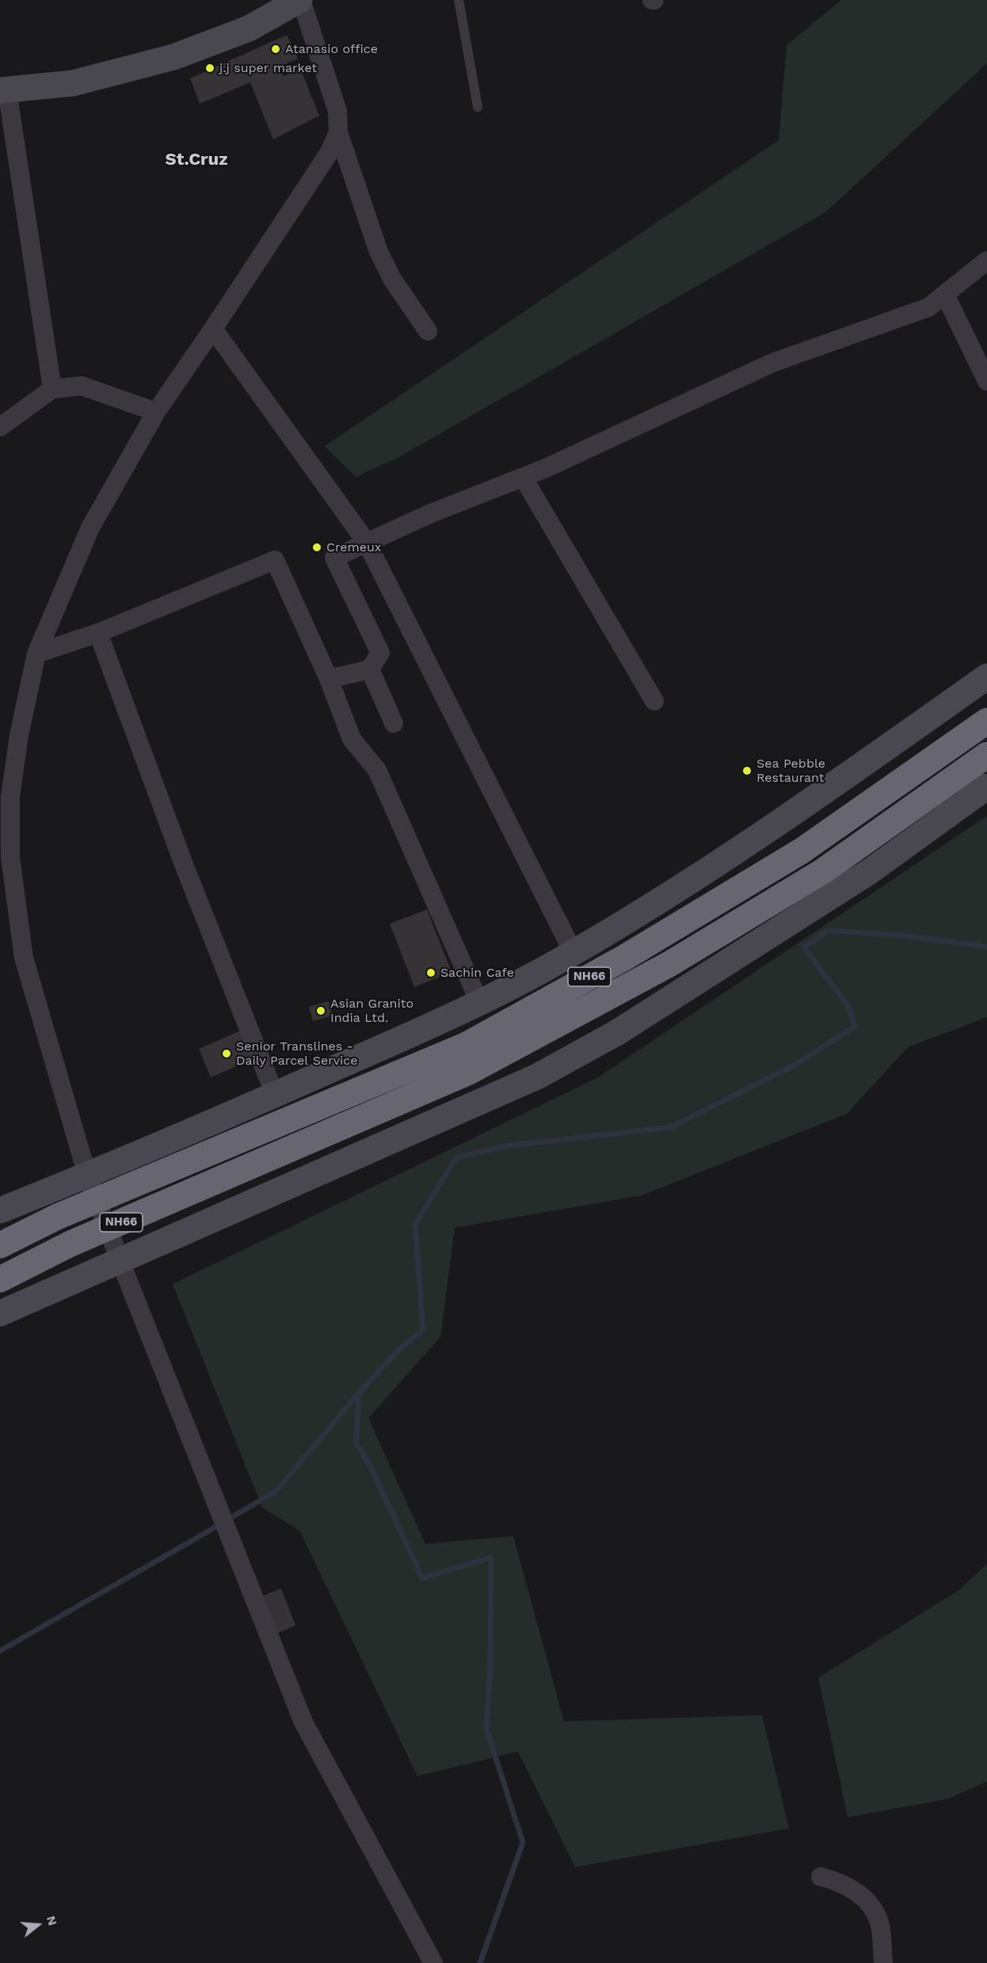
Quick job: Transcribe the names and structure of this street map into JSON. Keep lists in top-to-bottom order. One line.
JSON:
{"streets":{"highway":["NH66"]},"districts":["St.Cruz"],"places":["Atanasio office","j.j super market","Cremeux","Sea Pebble Restaurant","Sachin Cafe","Asian Granito India Ltd.","Senior Translines - Daily Parcel Service"],"north":"right"}
